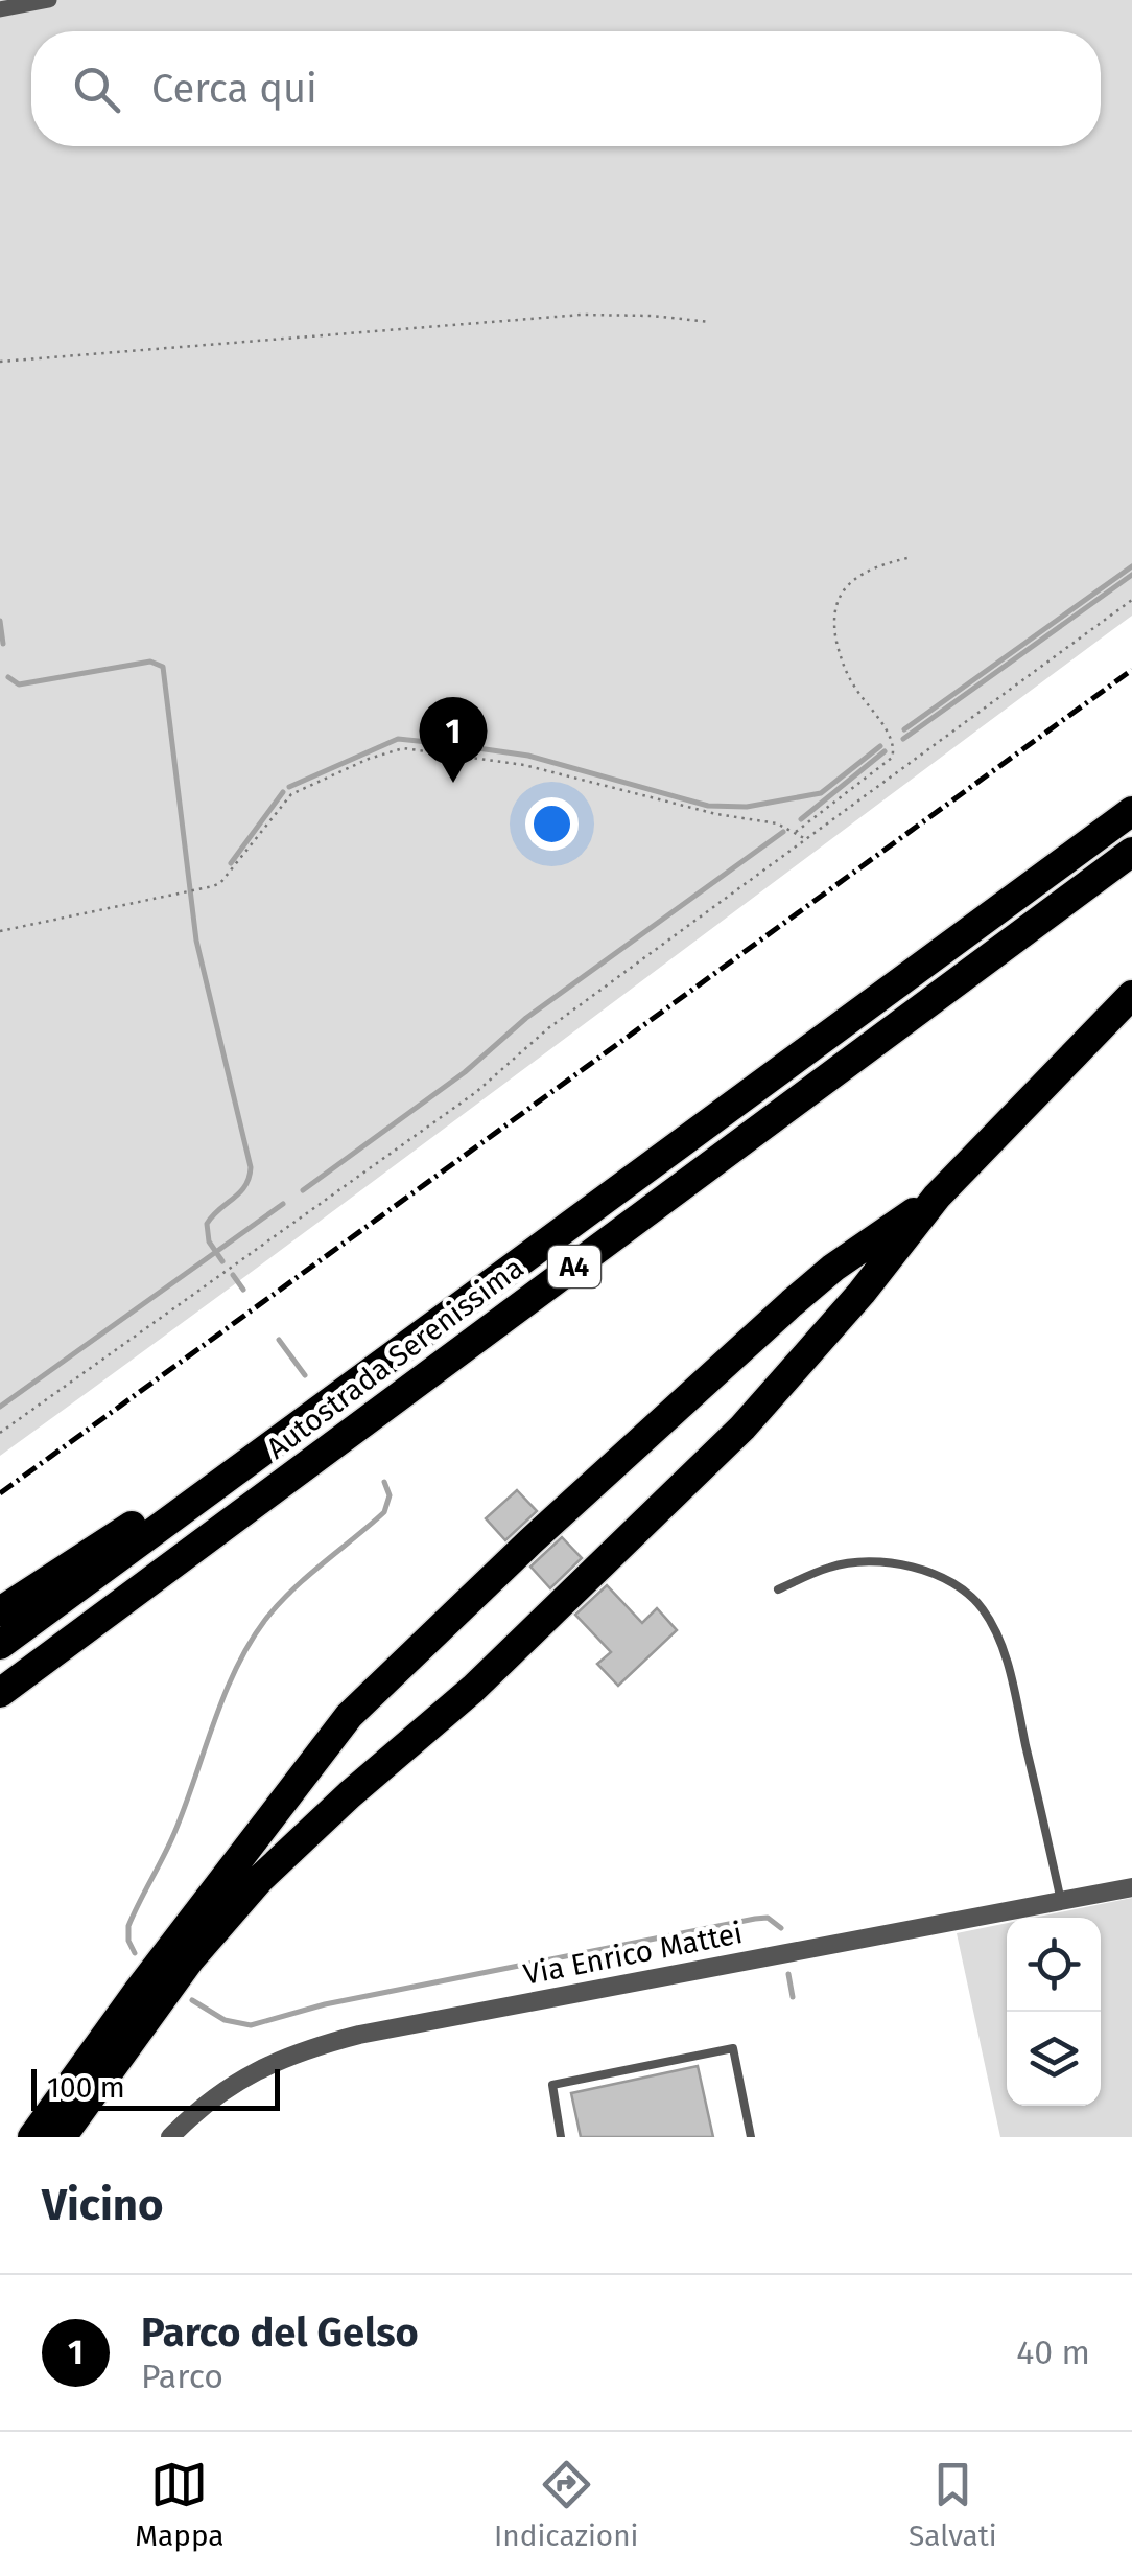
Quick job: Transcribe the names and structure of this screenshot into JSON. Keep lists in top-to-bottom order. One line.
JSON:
{"streets":{"highway":["A4","Autostrada Serenissima"],"street":["Via Enrico Mattei"]},"scale_bar":"100 m","page":{"search":"Cerca qui","pins":"1","scale":"100 m","heading":"Vicino","list":[{"mark":"1","name":"Parco del Gelso","note":"Parco","value":"40 m"}],"nav":["Mappa","Indicazioni","Salvati"]}}
